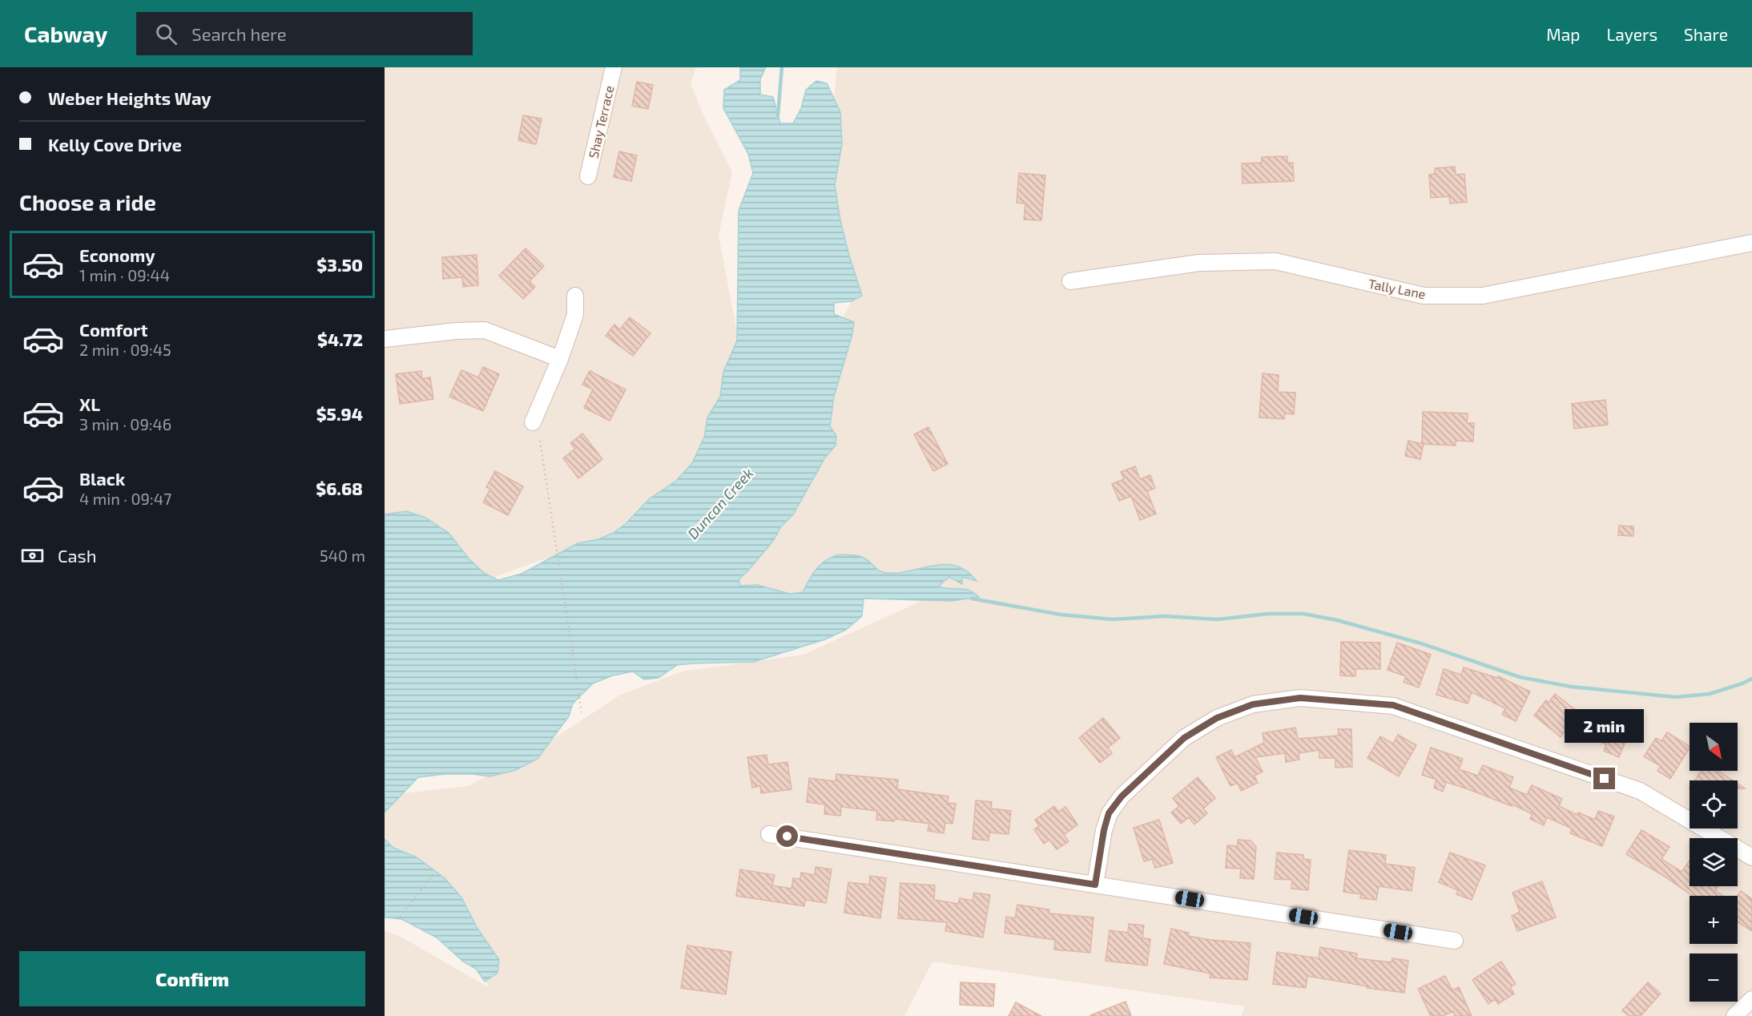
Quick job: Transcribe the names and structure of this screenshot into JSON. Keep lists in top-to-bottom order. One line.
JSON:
{"streets":{"street":["Shay Terrace","Tally Lane"]},"water":["Duncan Creek"],"north":"bottom right","page":{"header":"Cabway","search":"Search here","nav":["Map","Layers","Share"],"banner":["Weber Heights Way","Kelly Cove Drive"],"heading":"Choose a ride","list":[{"name":"Economy","note":"1 min · 09:44","value":"$3.50"},{"name":"Comfort","note":"2 min · 09:45","value":"$4.72"},{"name":"XL","note":"3 min · 09:46","value":"$5.94"},{"name":"Black","note":"4 min · 09:47","value":"$6.68"}],"pay":["Cash","540 m"],"bubble":"2 min","map_buttons":["+","−"],"buttons":"Confirm"}}
